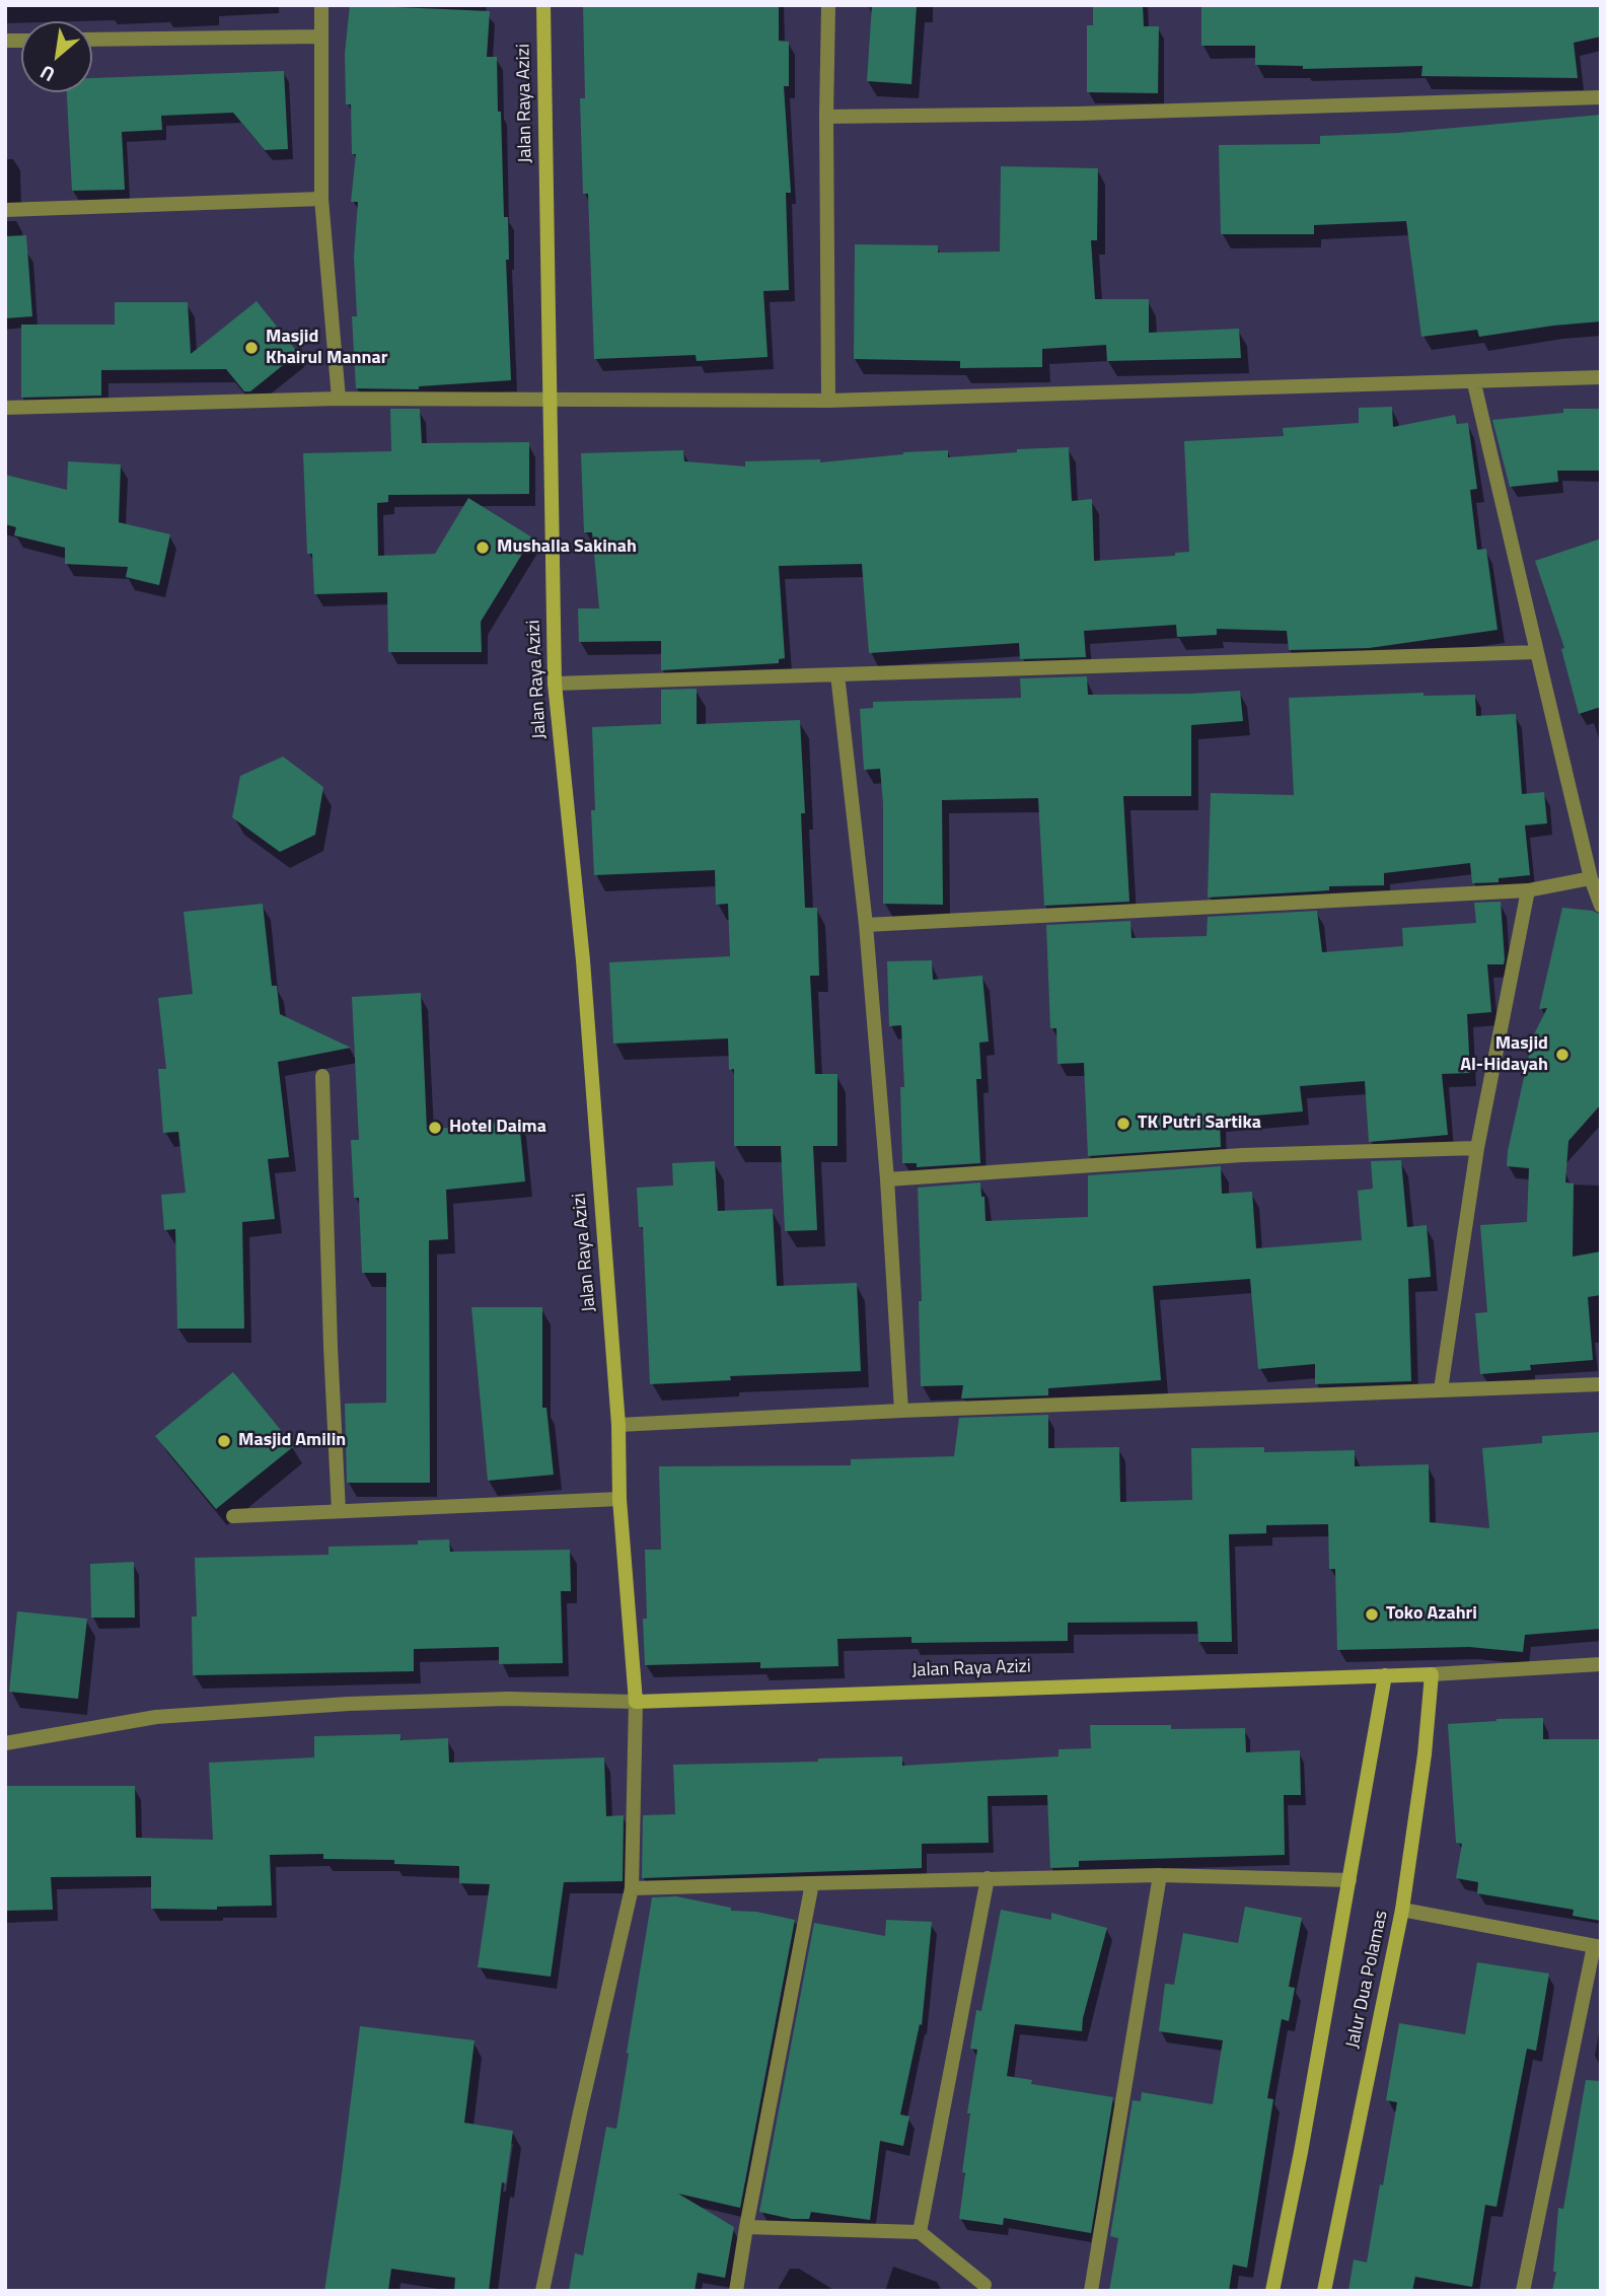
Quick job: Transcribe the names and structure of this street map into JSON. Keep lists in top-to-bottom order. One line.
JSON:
{"streets":{"street":["Jalan Raya Azizi","Jalur Dua Polamas"]},"crossings":[["Jalan Raya Azizi","Jalur Dua Polamas"]],"places":["Masjid Khairul Mannar","Mushalla Sakinah","Masjid Al-Hidayah","TK Putri Sartika","Hotel Daima","Masjid Amilin","Toko Azahri"],"north":"bottom left"}
